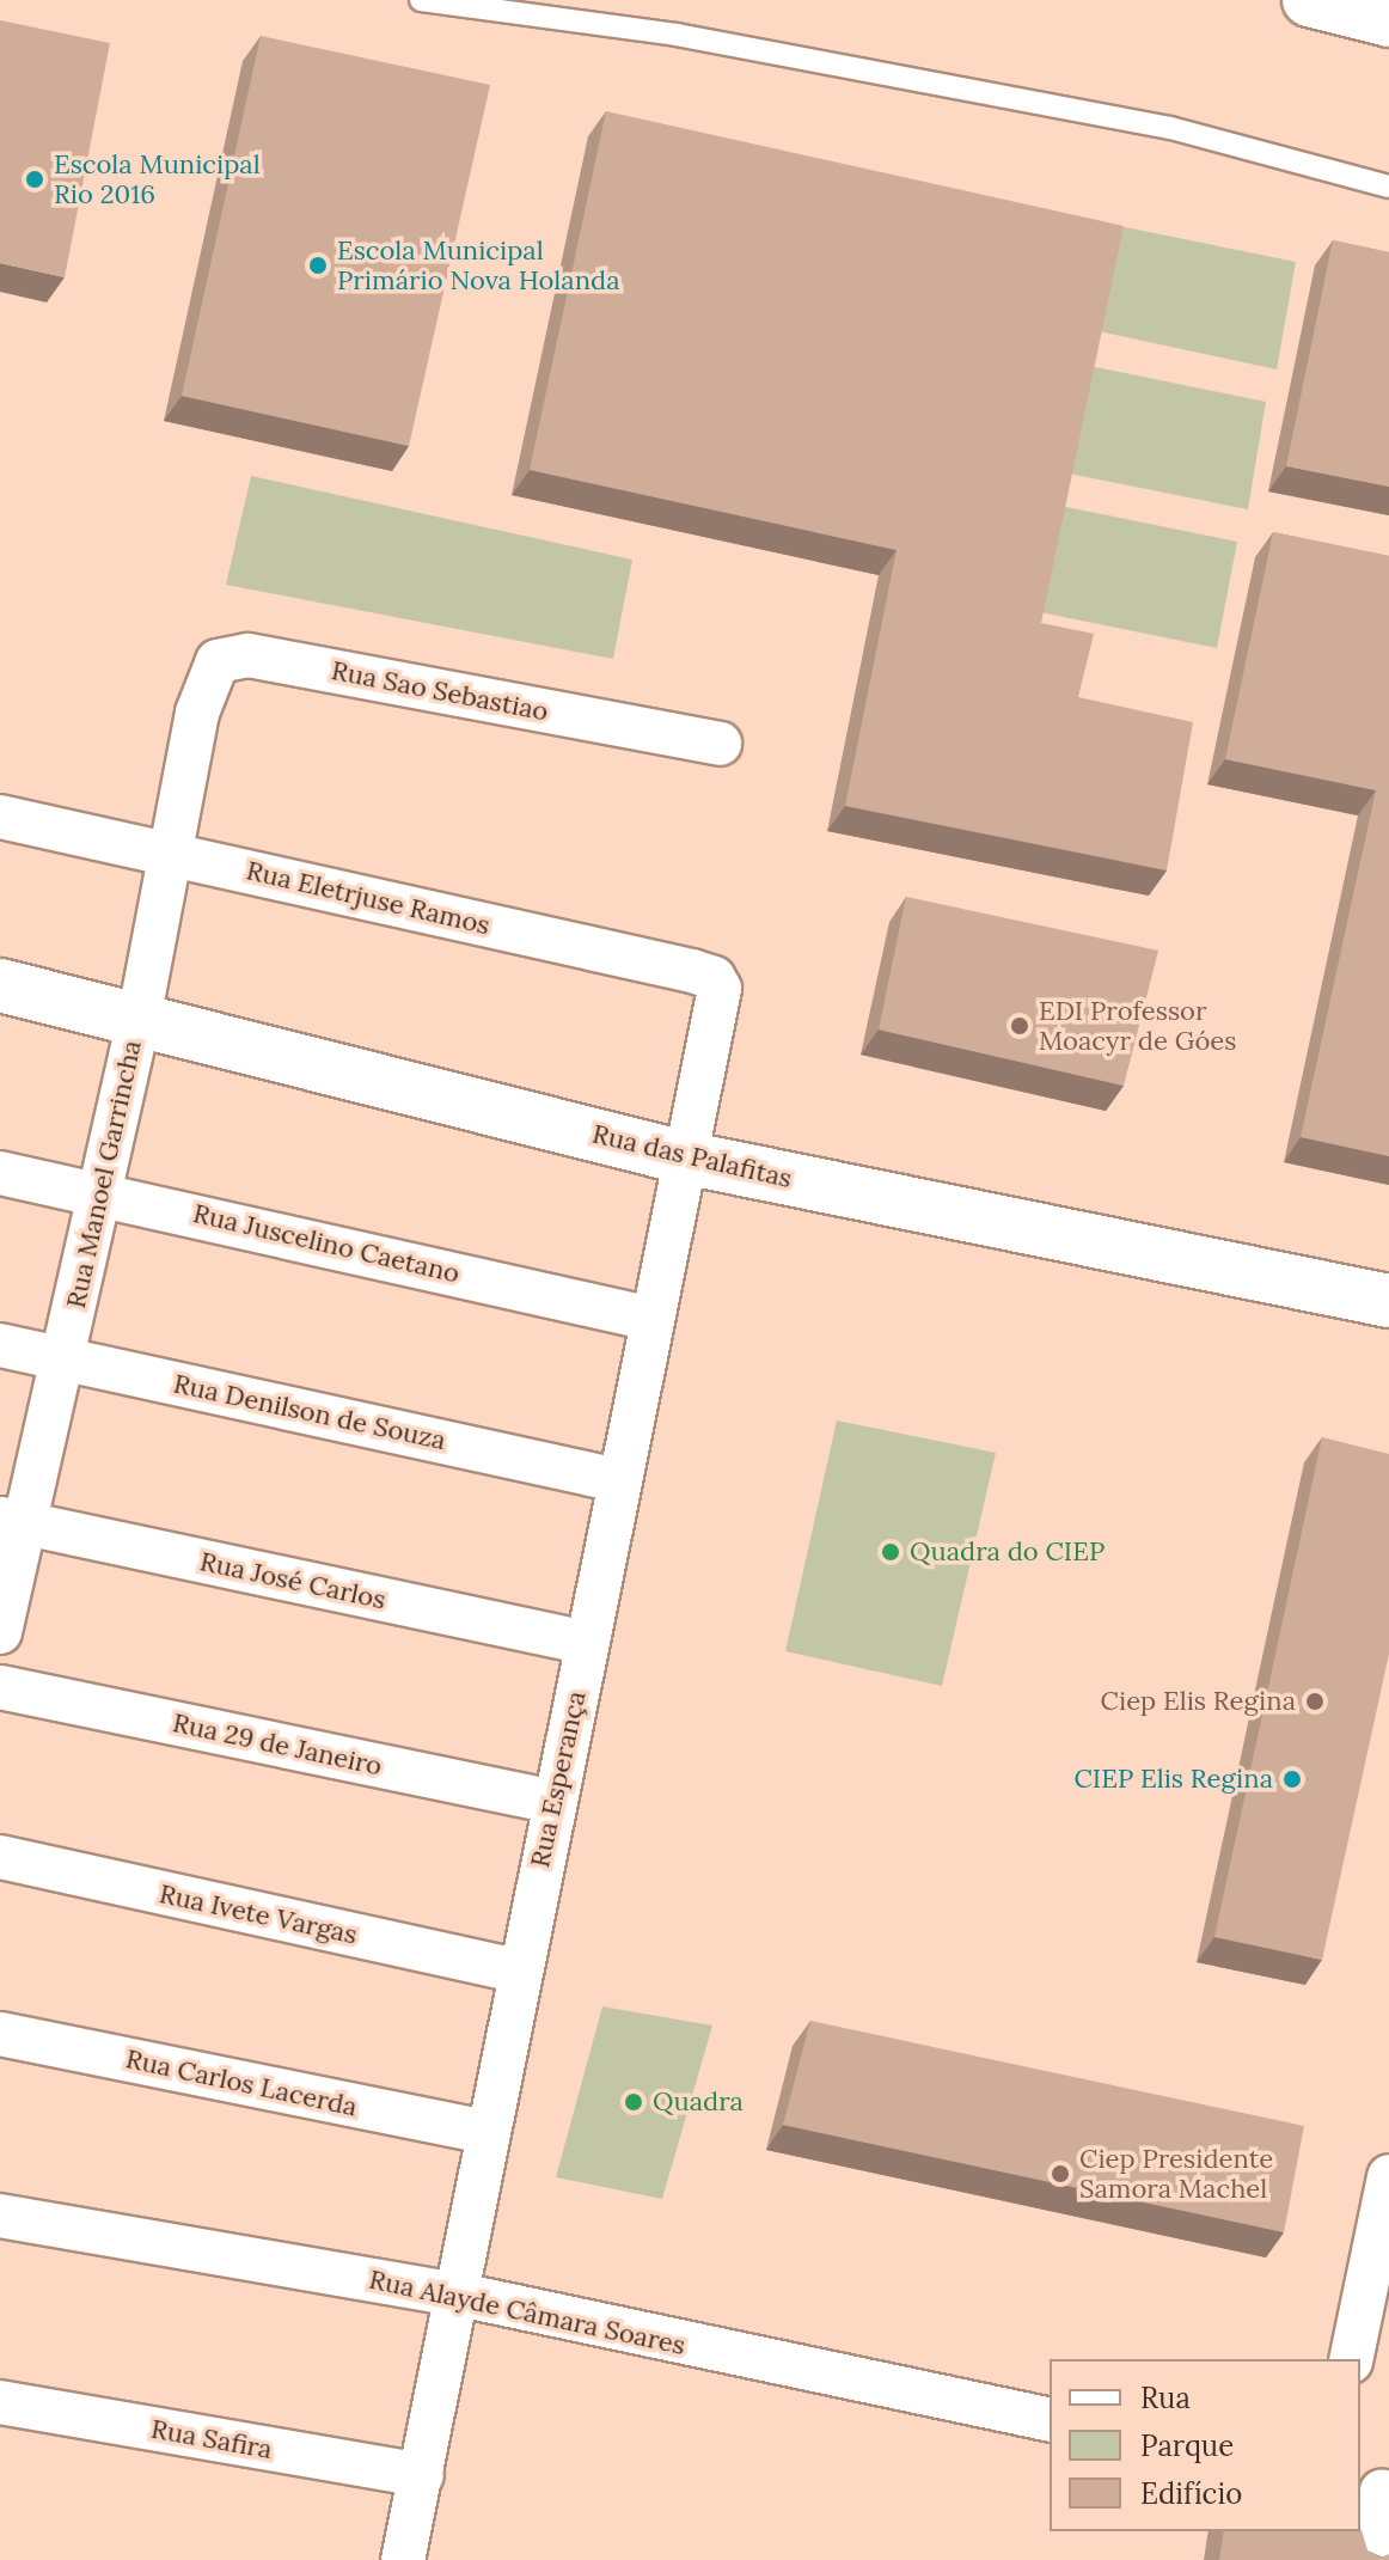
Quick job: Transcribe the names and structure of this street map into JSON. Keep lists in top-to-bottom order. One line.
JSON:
{"streets":{"main road":["Rua das Palafitas"],"street":["Rua Sao Sebastiao","Rua Eletrjuse Ramos","Rua Manoel Garrincha","Rua Juscelino Caetano","Rua Denilson de Souza","Rua José Carlos","Rua 29 de Janeiro","Rua Esperança","Rua Ivete Vargas","Rua Carlos Lacerda","Rua Alayde Câmara Soares","Rua Safira"]},"crossings":[["Rua Sao Sebastiao","Rua Manoel Garrincha"],["Rua Eletrjuse Ramos","Rua Manoel Garrincha"],["Rua Eletrjuse Ramos","Rua Esperança"],["Rua das Palafitas","Rua Manoel Garrincha"],["Rua das Palafitas","Rua Esperança"],["Rua Manoel Garrincha","Rua Juscelino Caetano"],["Rua Manoel Garrincha","Rua Denilson de Souza"],["Rua Manoel Garrincha","Rua José Carlos"],["Rua Juscelino Caetano","Rua Esperança"],["Rua Denilson de Souza","Rua Esperança"],["Rua José Carlos","Rua Esperança"],["Rua 29 de Janeiro","Rua Esperança"],["Rua Esperança","Rua Ivete Vargas"],["Rua Esperança","Rua Carlos Lacerda"],["Rua Esperança","Rua Alayde Câmara Soares"],["Rua Esperança","Rua Safira"]],"places":["Escola Municipal Rio 2016","Escola Municipal Primário Nova Holanda","EDI Professor Moacyr de Góes","Quadra do CIEP","Ciep Elis Regina","CIEP Elis Regina","Quadra","Ciep Presidente Samora Machel"],"legend":["Rua","Parque","Edifício"]}
